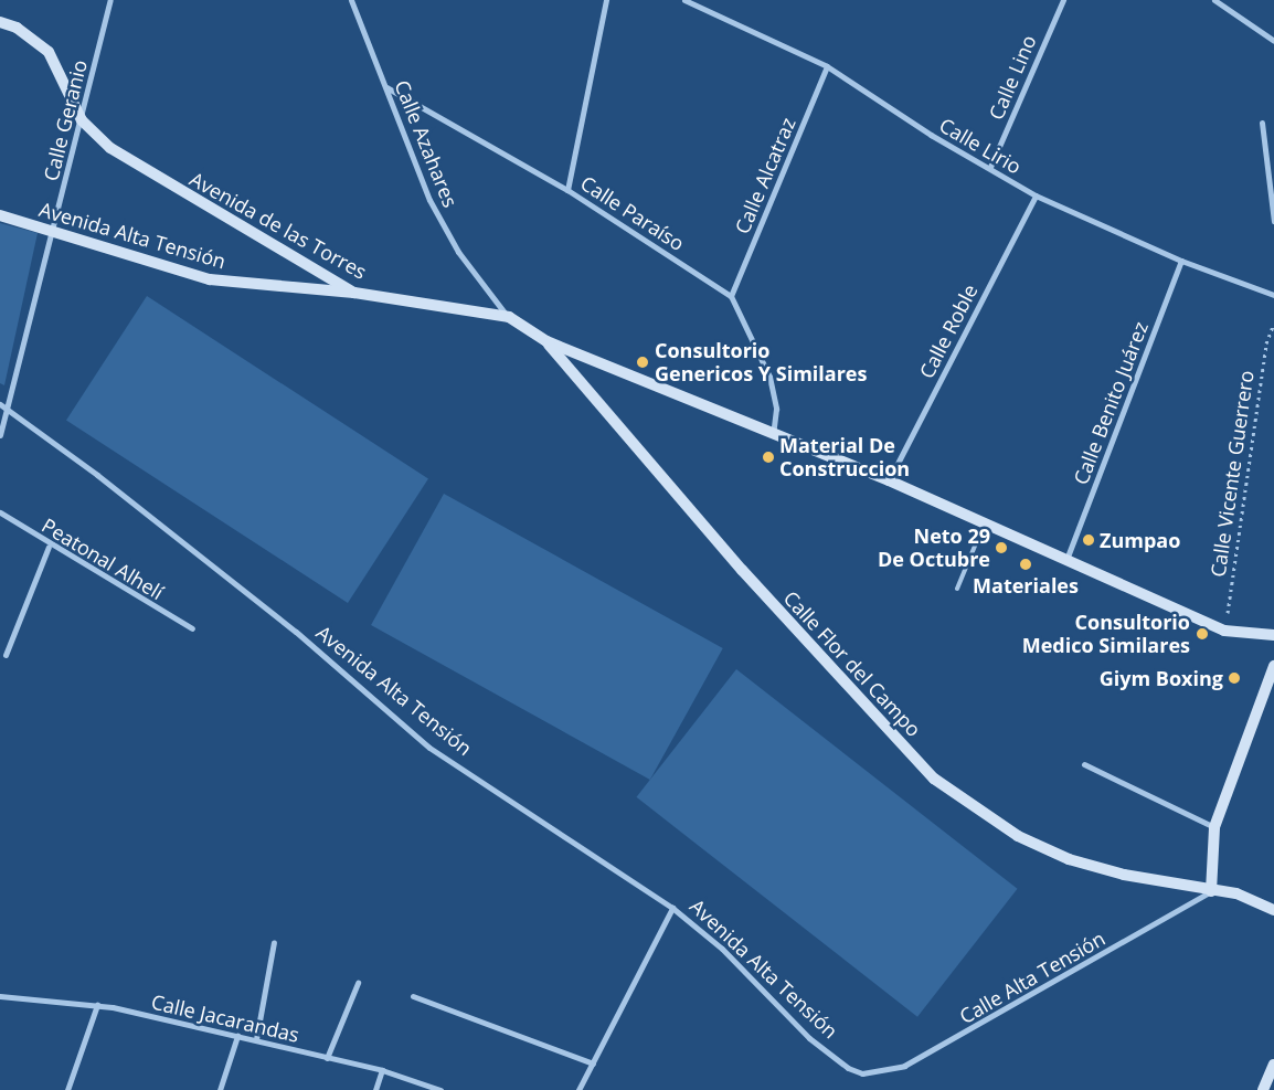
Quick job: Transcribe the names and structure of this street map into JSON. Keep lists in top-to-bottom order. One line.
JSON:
{"streets":{"street":["Calle Lino","Calle Geranio","Calle Azahares","Calle Lirio","Calle Alcatraz","Calle Paraíso","Avenida de las Torres","Avenida Alta Tensión","Calle Roble","Calle Benito Juárez","Peatonal Alhelí","Calle Flor del Campo","Calle Alta Tensión","Calle Jacarandas"],"path":["Calle Vicente Guerrero"]},"crossings":[["Calle Lino","Calle Lirio"],["Calle Geranio","Avenida de las Torres"],["Calle Geranio","Avenida Alta Tensión"],["Calle Azahares","Calle Paraíso"],["Calle Azahares","Avenida de las Torres"],["Calle Lirio","Calle Alcatraz"],["Calle Lirio","Calle Roble"],["Calle Lirio","Calle Benito Juárez"],["Calle Alcatraz","Calle Paraíso"],["Avenida de las Torres","Avenida Alta Tensión"],["Avenida de las Torres","Calle Roble"],["Avenida de las Torres","Calle Benito Juárez"],["Avenida de las Torres","Calle Vicente Guerrero"],["Avenida de las Torres","Calle Flor del Campo"],["Avenida Alta Tensión","Calle Alta Tensión"],["Calle Flor del Campo","Calle Alta Tensión"]],"places":["Consultorio Genericos Y Similares","Material De Construccion","Zumpao","Neto 29 De Octubre","Materiales","Consultorio Medico Similares","Giym Boxing"]}
